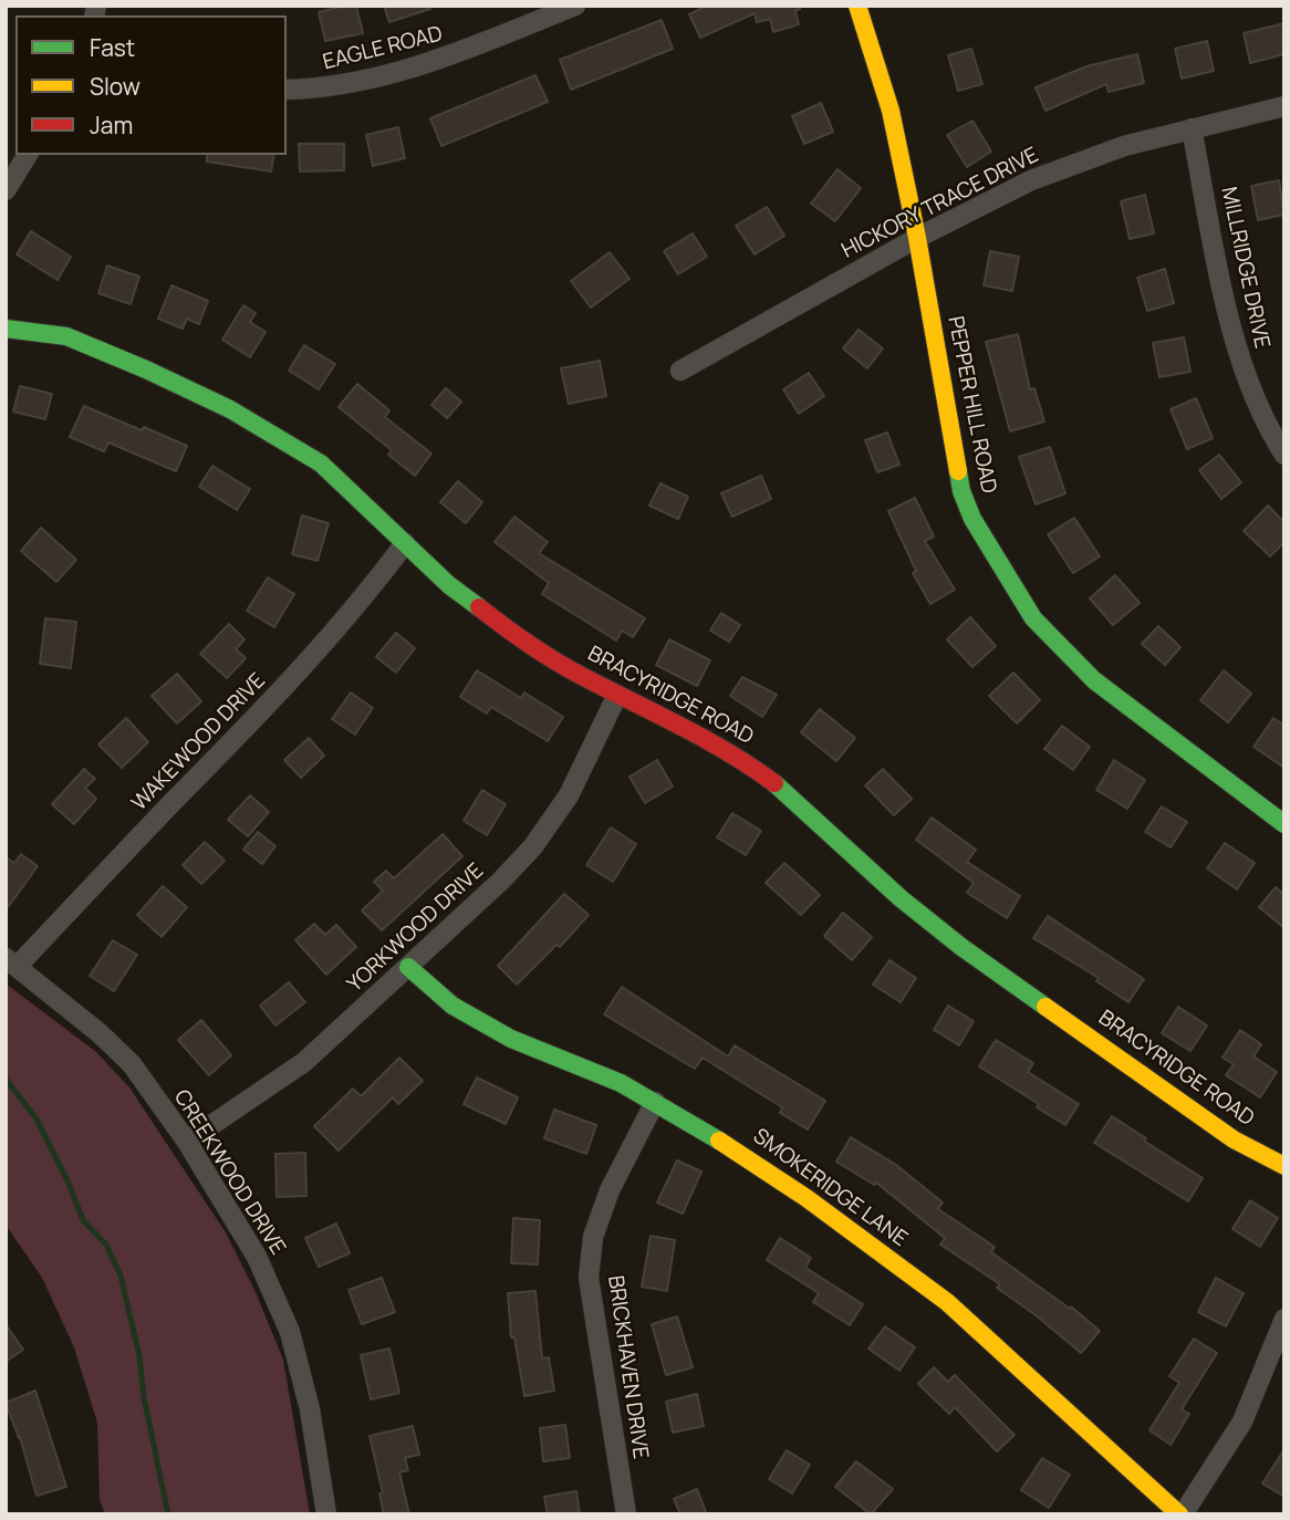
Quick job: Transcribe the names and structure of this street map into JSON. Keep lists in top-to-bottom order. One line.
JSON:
{"streets":{"street":["EAGLE ROAD","HICKORY TRACE DRIVE","MILLRIDGE DRIVE","PEPPER HILL ROAD","BRACYRIDGE ROAD","WAKEWOOD DRIVE","YORKWOOD DRIVE","CREEKWOOD DRIVE","SMOKERIDGE LANE","BRICKHAVEN DRIVE"]},"crossings":[["HICKORY TRACE DRIVE","MILLRIDGE DRIVE"],["HICKORY TRACE DRIVE","PEPPER HILL ROAD"],["BRACYRIDGE ROAD","WAKEWOOD DRIVE"],["BRACYRIDGE ROAD","YORKWOOD DRIVE"],["WAKEWOOD DRIVE","CREEKWOOD DRIVE"],["YORKWOOD DRIVE","CREEKWOOD DRIVE"],["YORKWOOD DRIVE","SMOKERIDGE LANE"],["SMOKERIDGE LANE","BRICKHAVEN DRIVE"]],"legend":["Fast","Slow","Jam"]}
